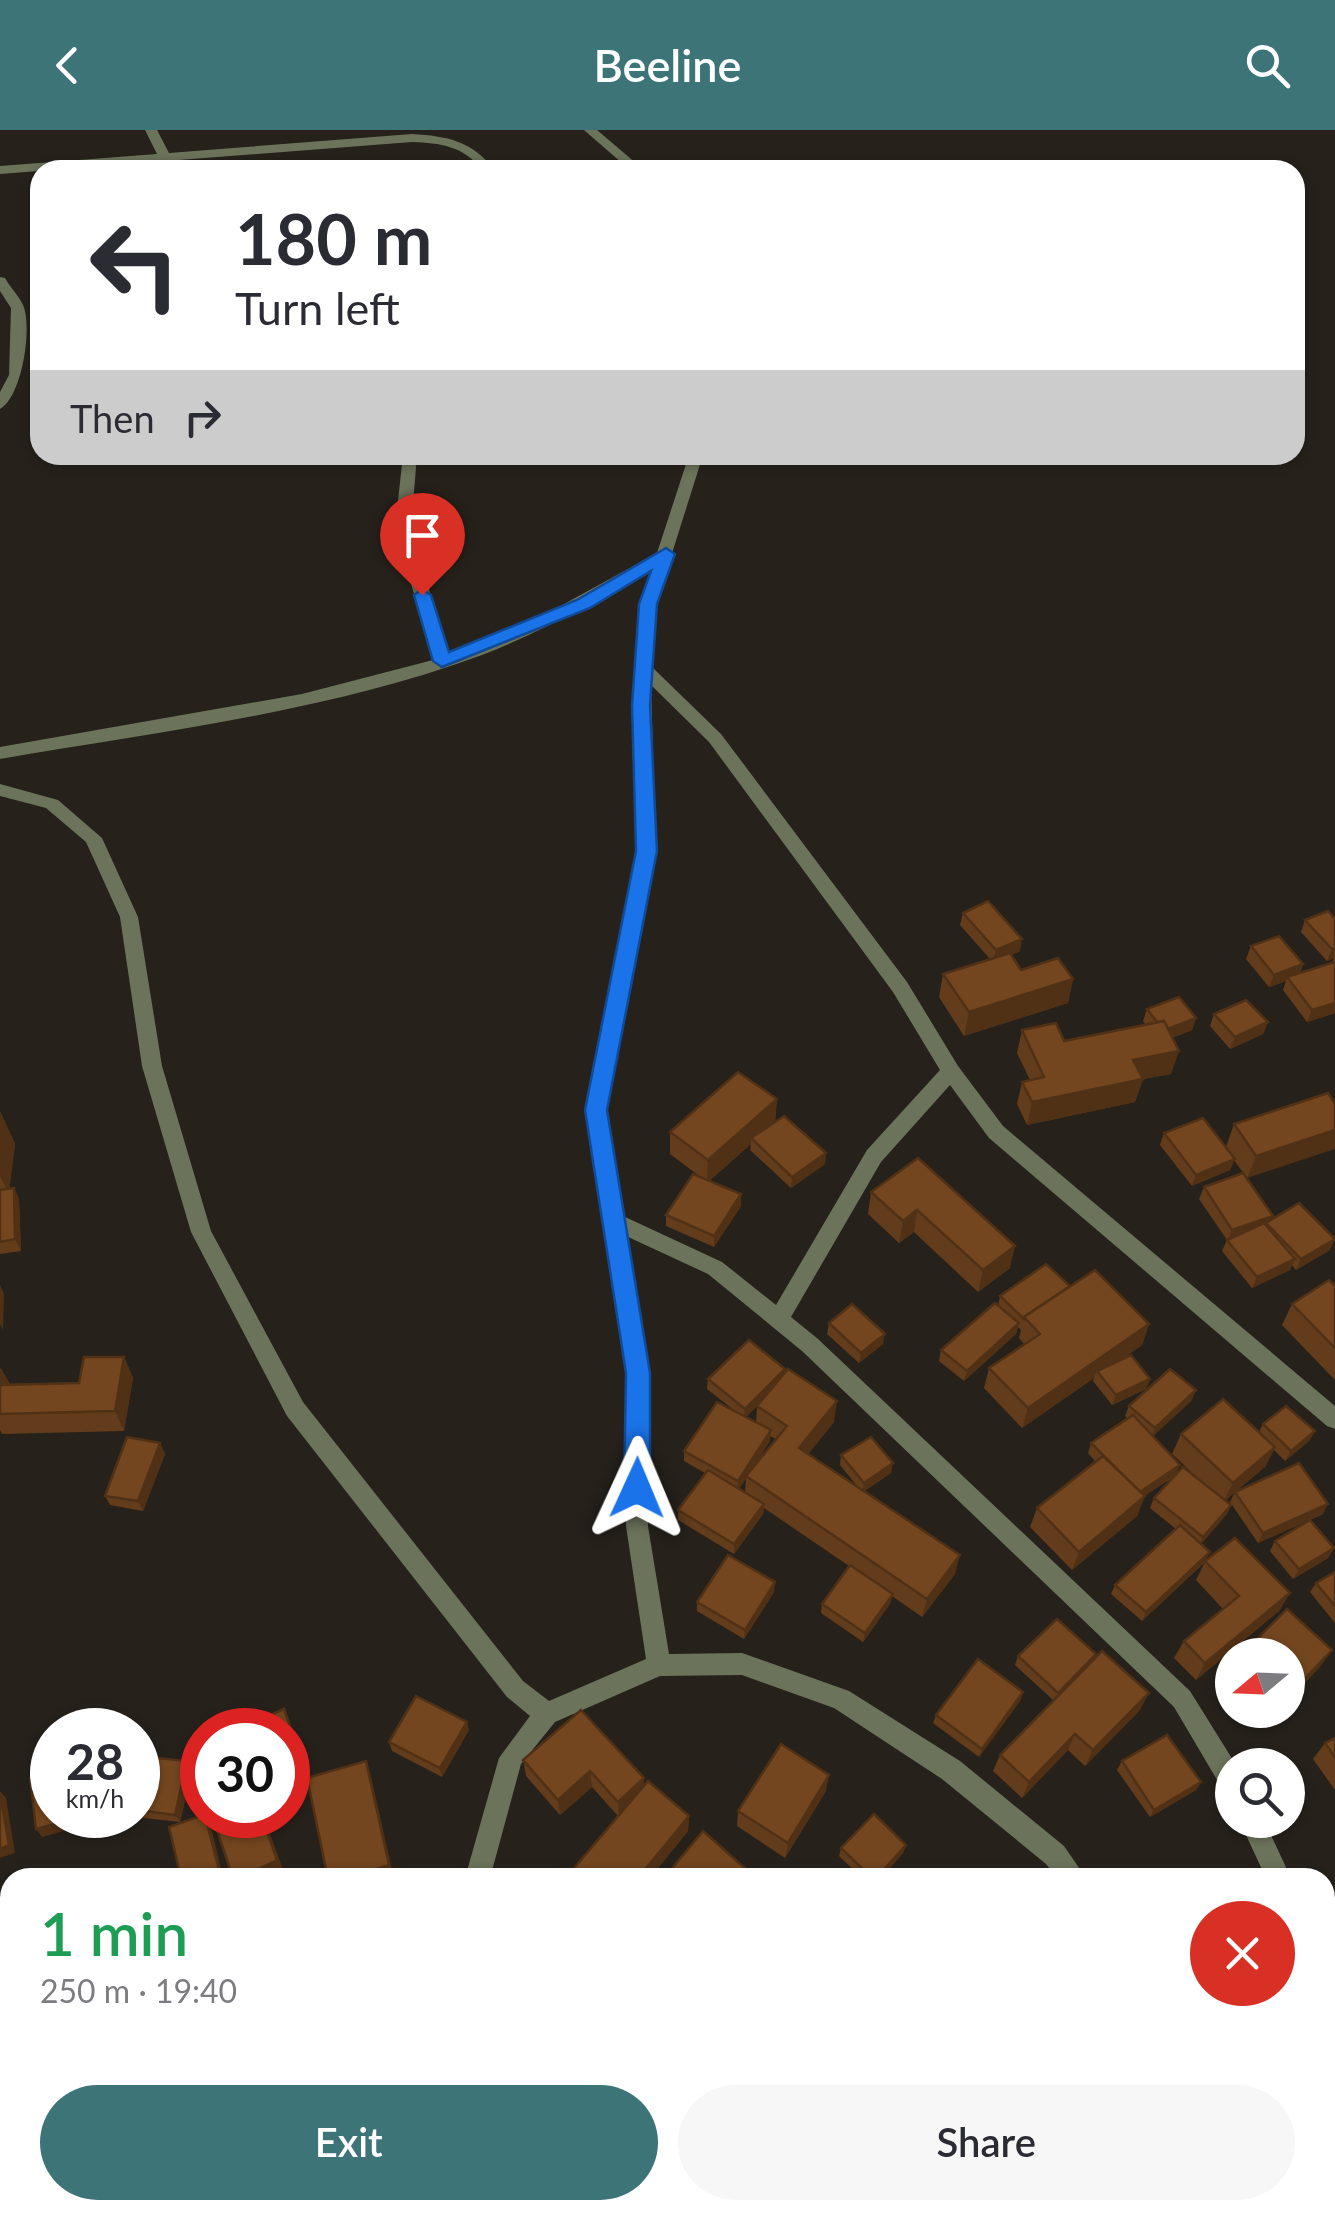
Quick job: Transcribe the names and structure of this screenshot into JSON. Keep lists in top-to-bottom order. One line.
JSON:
{"north":"left","page":{"header":"Beeline","turn":["180 m","Turn left"],"then":"Then","speed":"28 km/h","limit":"30","heading":["1 min","250 m · 19:40"],"buttons":["Exit","Share"]}}
